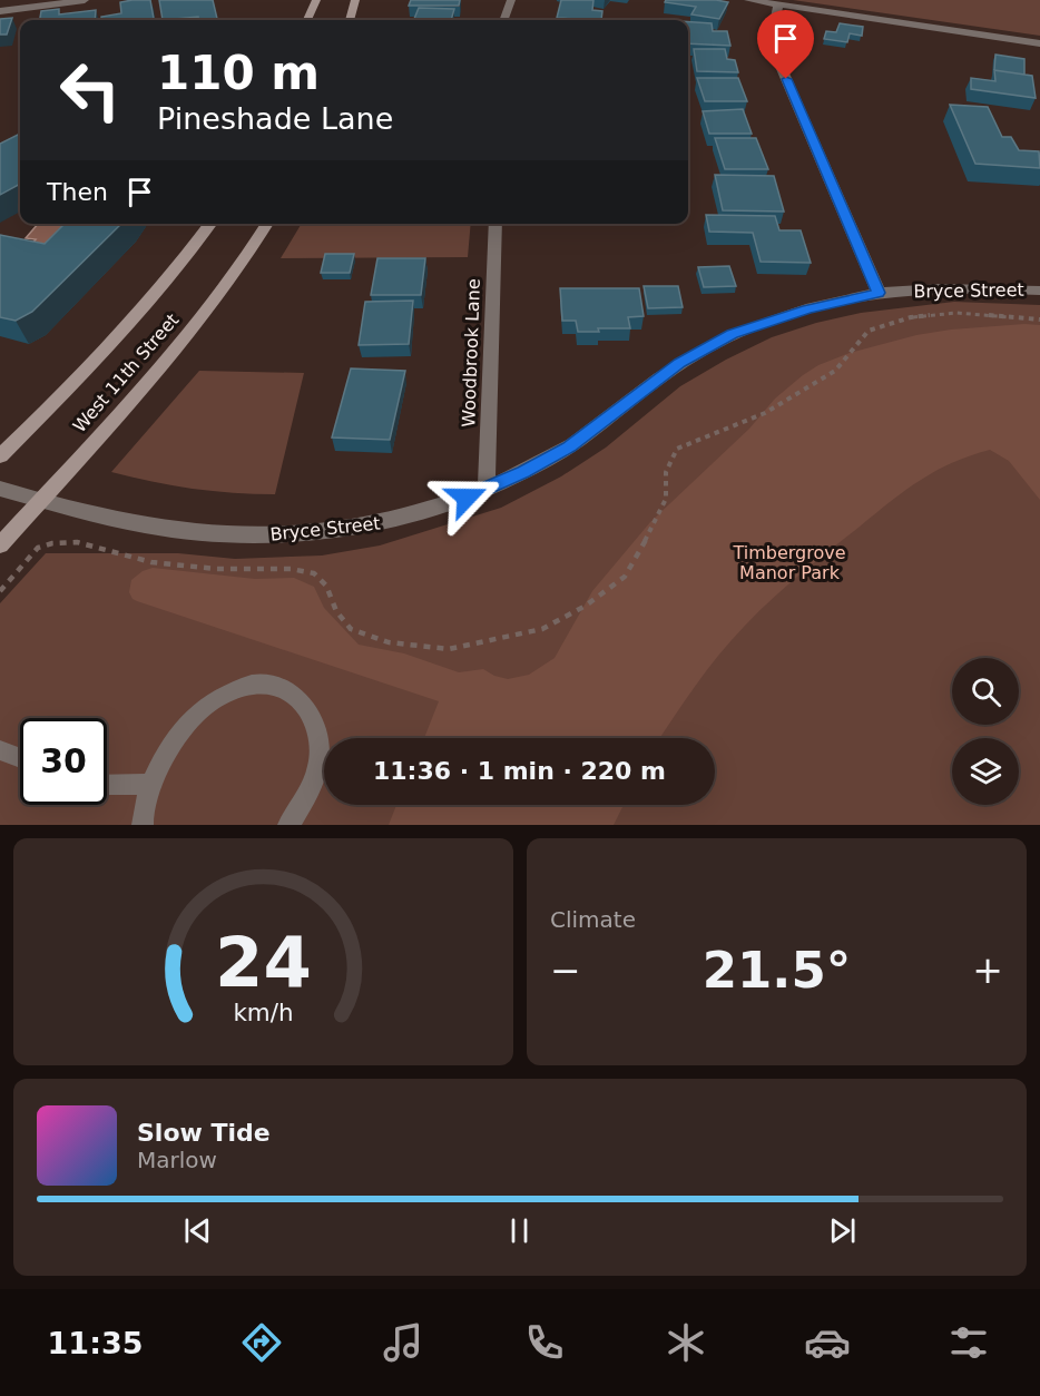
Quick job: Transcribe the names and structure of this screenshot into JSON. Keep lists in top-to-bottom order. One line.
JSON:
{"streets":{"main road":["West 11th Street"],"street":["Bryce Street","Woodbrook Lane"]},"crossings":[["Bryce Street","Woodbrook Lane"],["Bryce Street","West 11th Street"]],"parks":["Timbergrove Manor Park"],"page":{"turn":["110 m","Pineshade Lane"],"then":"Then","limit":"30","trip":"11:36 · 1 min · 220 m","tile":"Climate","heat":["−","21.5°","+"],"song":["Slow Tide","Marlow"],"tabs":"11:35","gauge":["24","km/h"]}}
